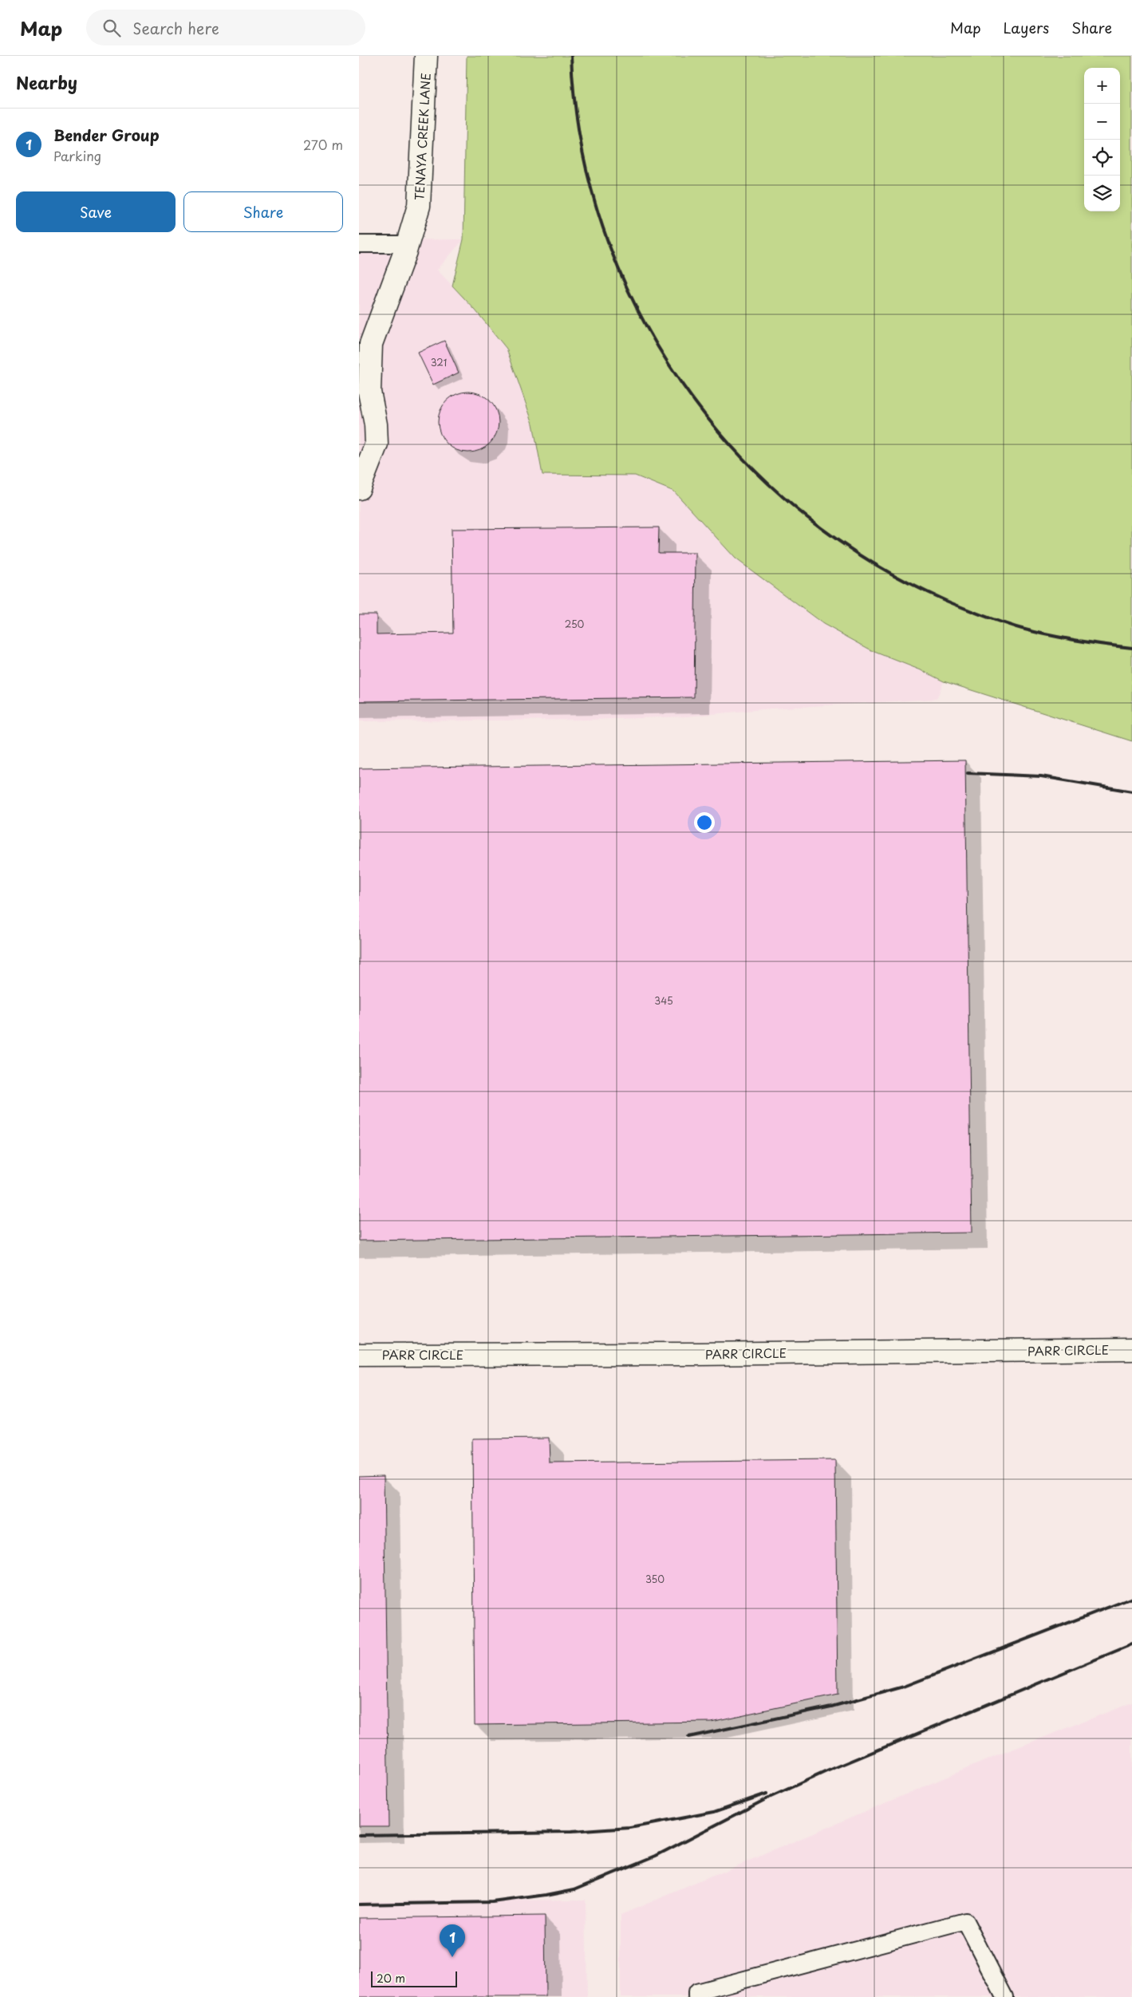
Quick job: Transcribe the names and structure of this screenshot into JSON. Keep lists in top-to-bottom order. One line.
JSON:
{"streets":{"street":["TENAYA CREEK LANE","PARR CIRCLE"]},"house_numbers":["321","250","345","350"],"scale_bar":"20 m","page":{"header":"Map","search":"Search here","nav":["Map","Layers","Share"],"heading":"Nearby","map_buttons":["+","−"],"list":[{"mark":"1","name":"Bender Group","note":"Parking","value":"270 m"}],"buttons":["Save","Share"],"pins":"1","scale":"20 m"}}
